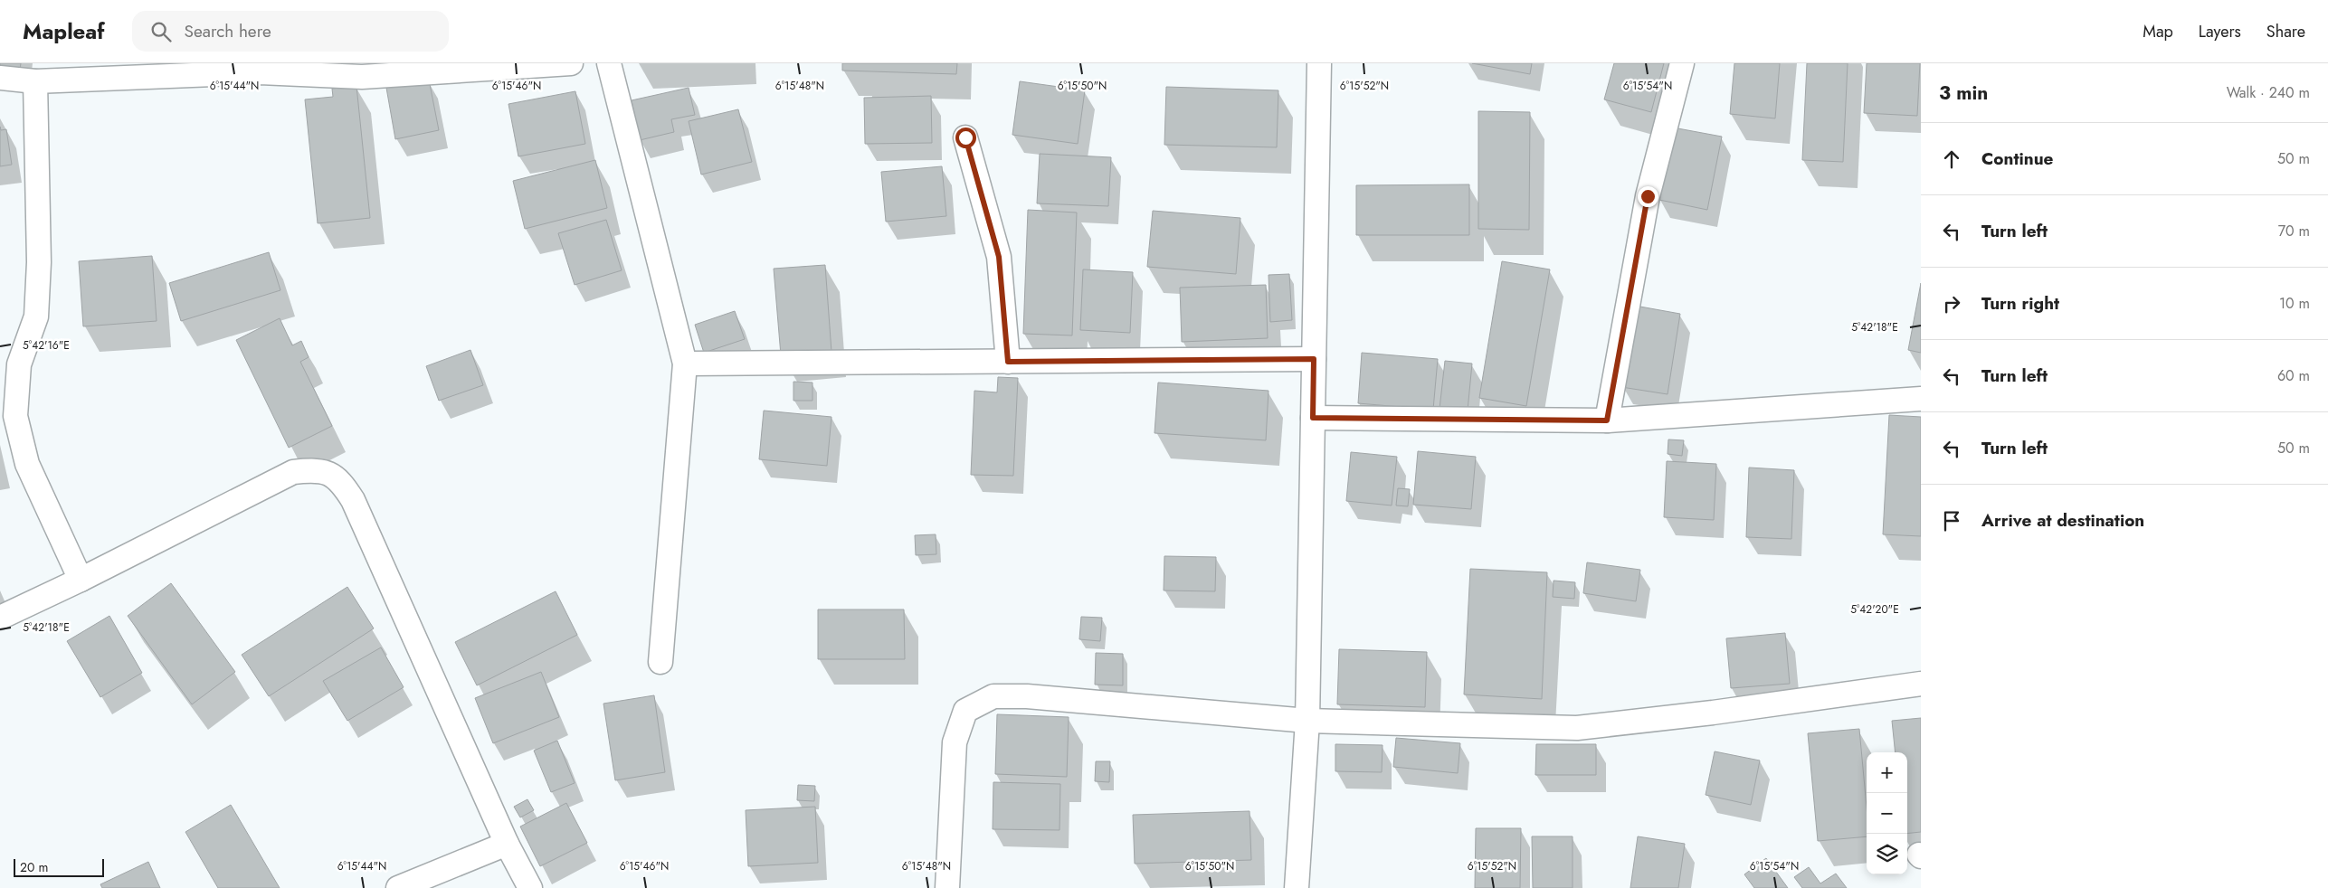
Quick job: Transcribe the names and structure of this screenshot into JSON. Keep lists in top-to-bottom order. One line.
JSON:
{"scale_bar":"20 m","page":{"header":"Mapleaf","search":"Search here","nav":["Map","Layers","Share"],"heading":["3 min","Walk · 240 m"],"list":[["Continue","50 m"],["Turn left","70 m"],["Turn right","10 m"],["Turn left","60 m"],["Turn left","50 m"],"Arrive at destination"],"map_buttons":["+","−"],"scale":"20 m"},"coordinates":["6°15'44\"N","6°15'46\"N","6°15'48\"N","6°15'50\"N","6°15'52\"N","6°15'54\"N","5°42'18\"E","5°42'16\"E","5°42'20\"E"]}
